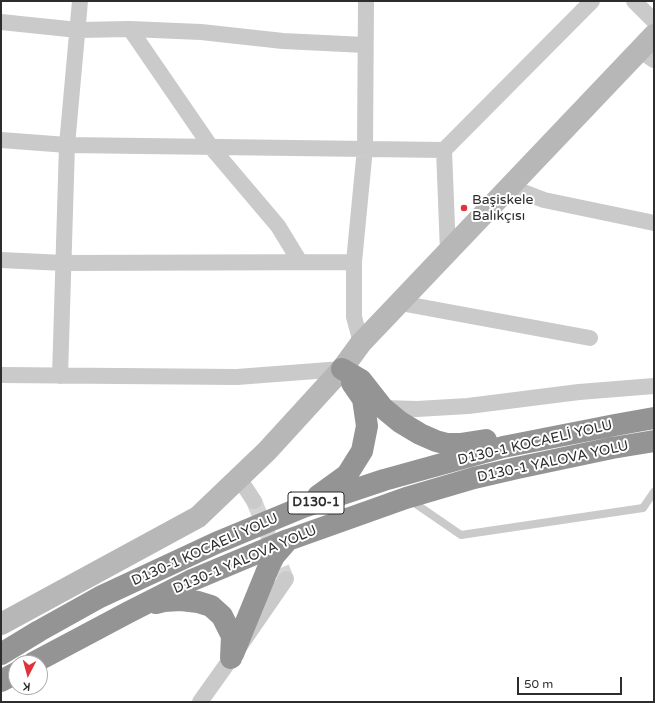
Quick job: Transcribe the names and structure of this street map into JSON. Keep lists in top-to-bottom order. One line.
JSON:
{"streets":{"highway":["D130-1 KOCAELİ YOLU","D130-1 YALOVA YOLU","D130-1"]},"places":["Başiskele Balıkçısı"],"scale_bar":"50 m","north":"bottom"}
